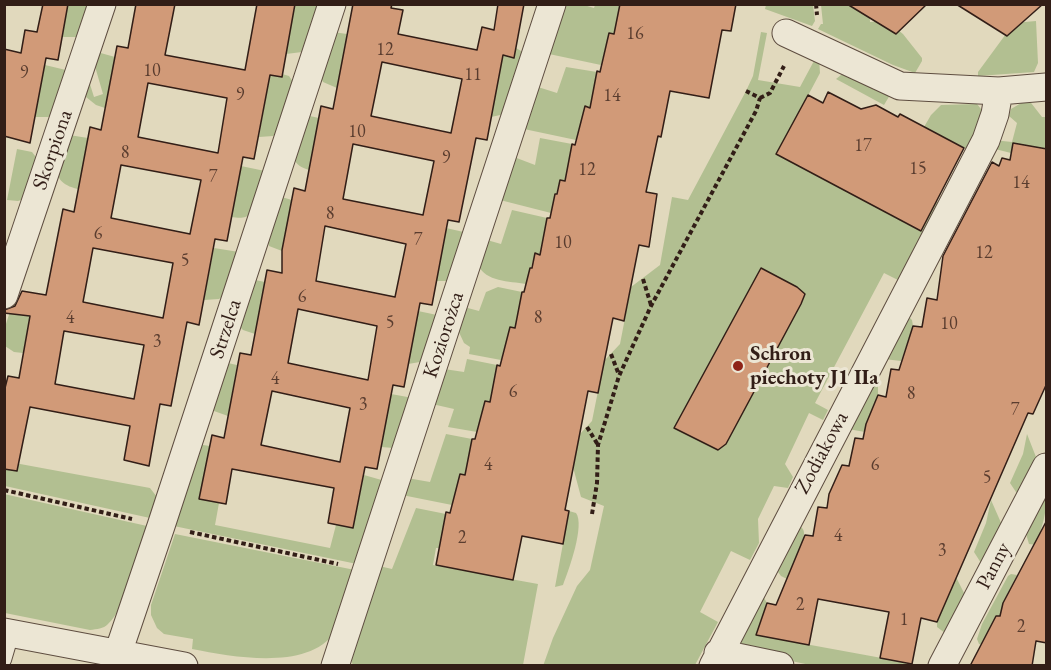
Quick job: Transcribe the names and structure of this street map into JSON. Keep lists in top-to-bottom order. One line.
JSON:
{"streets":{"street":["Skorpiona","Strzelca","Koziorożca","Zodiakowa","Panny"]},"places":["Schron piechoty J1 IIa"],"house_numbers":["16","12","10","9","11","9","14","10","17","8","9","15","12","7","14","8","6","7","10","12","5","6","4","8","5","10","3","4","6","8","3","7","4","6","5","4","2","3","2","1","2"]}
